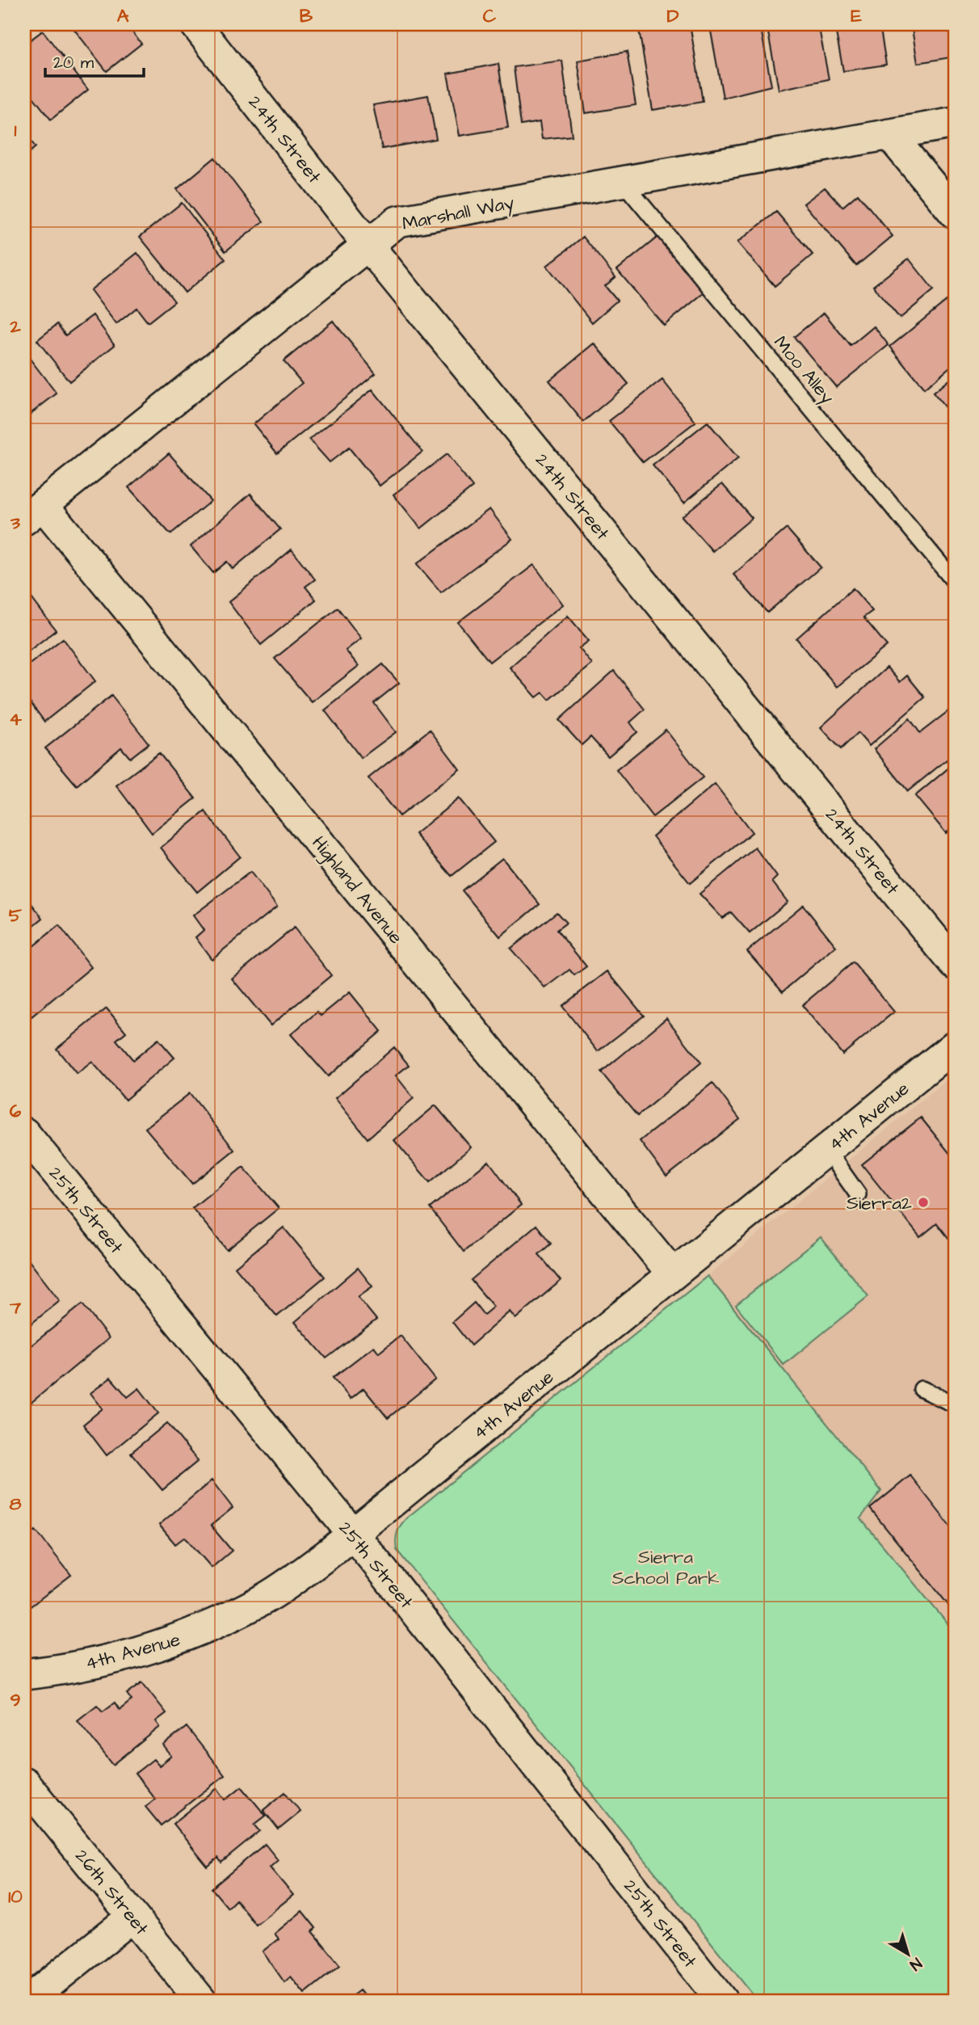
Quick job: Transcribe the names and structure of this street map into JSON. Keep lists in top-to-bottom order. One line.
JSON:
{"streets":{"street":["24th Street","Marshall Way","Highland Avenue","4th Avenue","25th Street","26th Street"],"lane":["Moo Alley"]},"crossings":[["24th Street","Marshall Way"],["Marshall Way","Moo Alley"],["Marshall Way","Highland Avenue"],["Highland Avenue","4th Avenue"],["4th Avenue","25th Street"]],"parks":["Sierra School Park"],"places":["Sierra2"],"scale_bar":"20 m","north":"bottom right","grid":{"columns":["A","B","C","D","E"],"rows":["1","2","3","4","5","6","7","8","9","10"]}}
